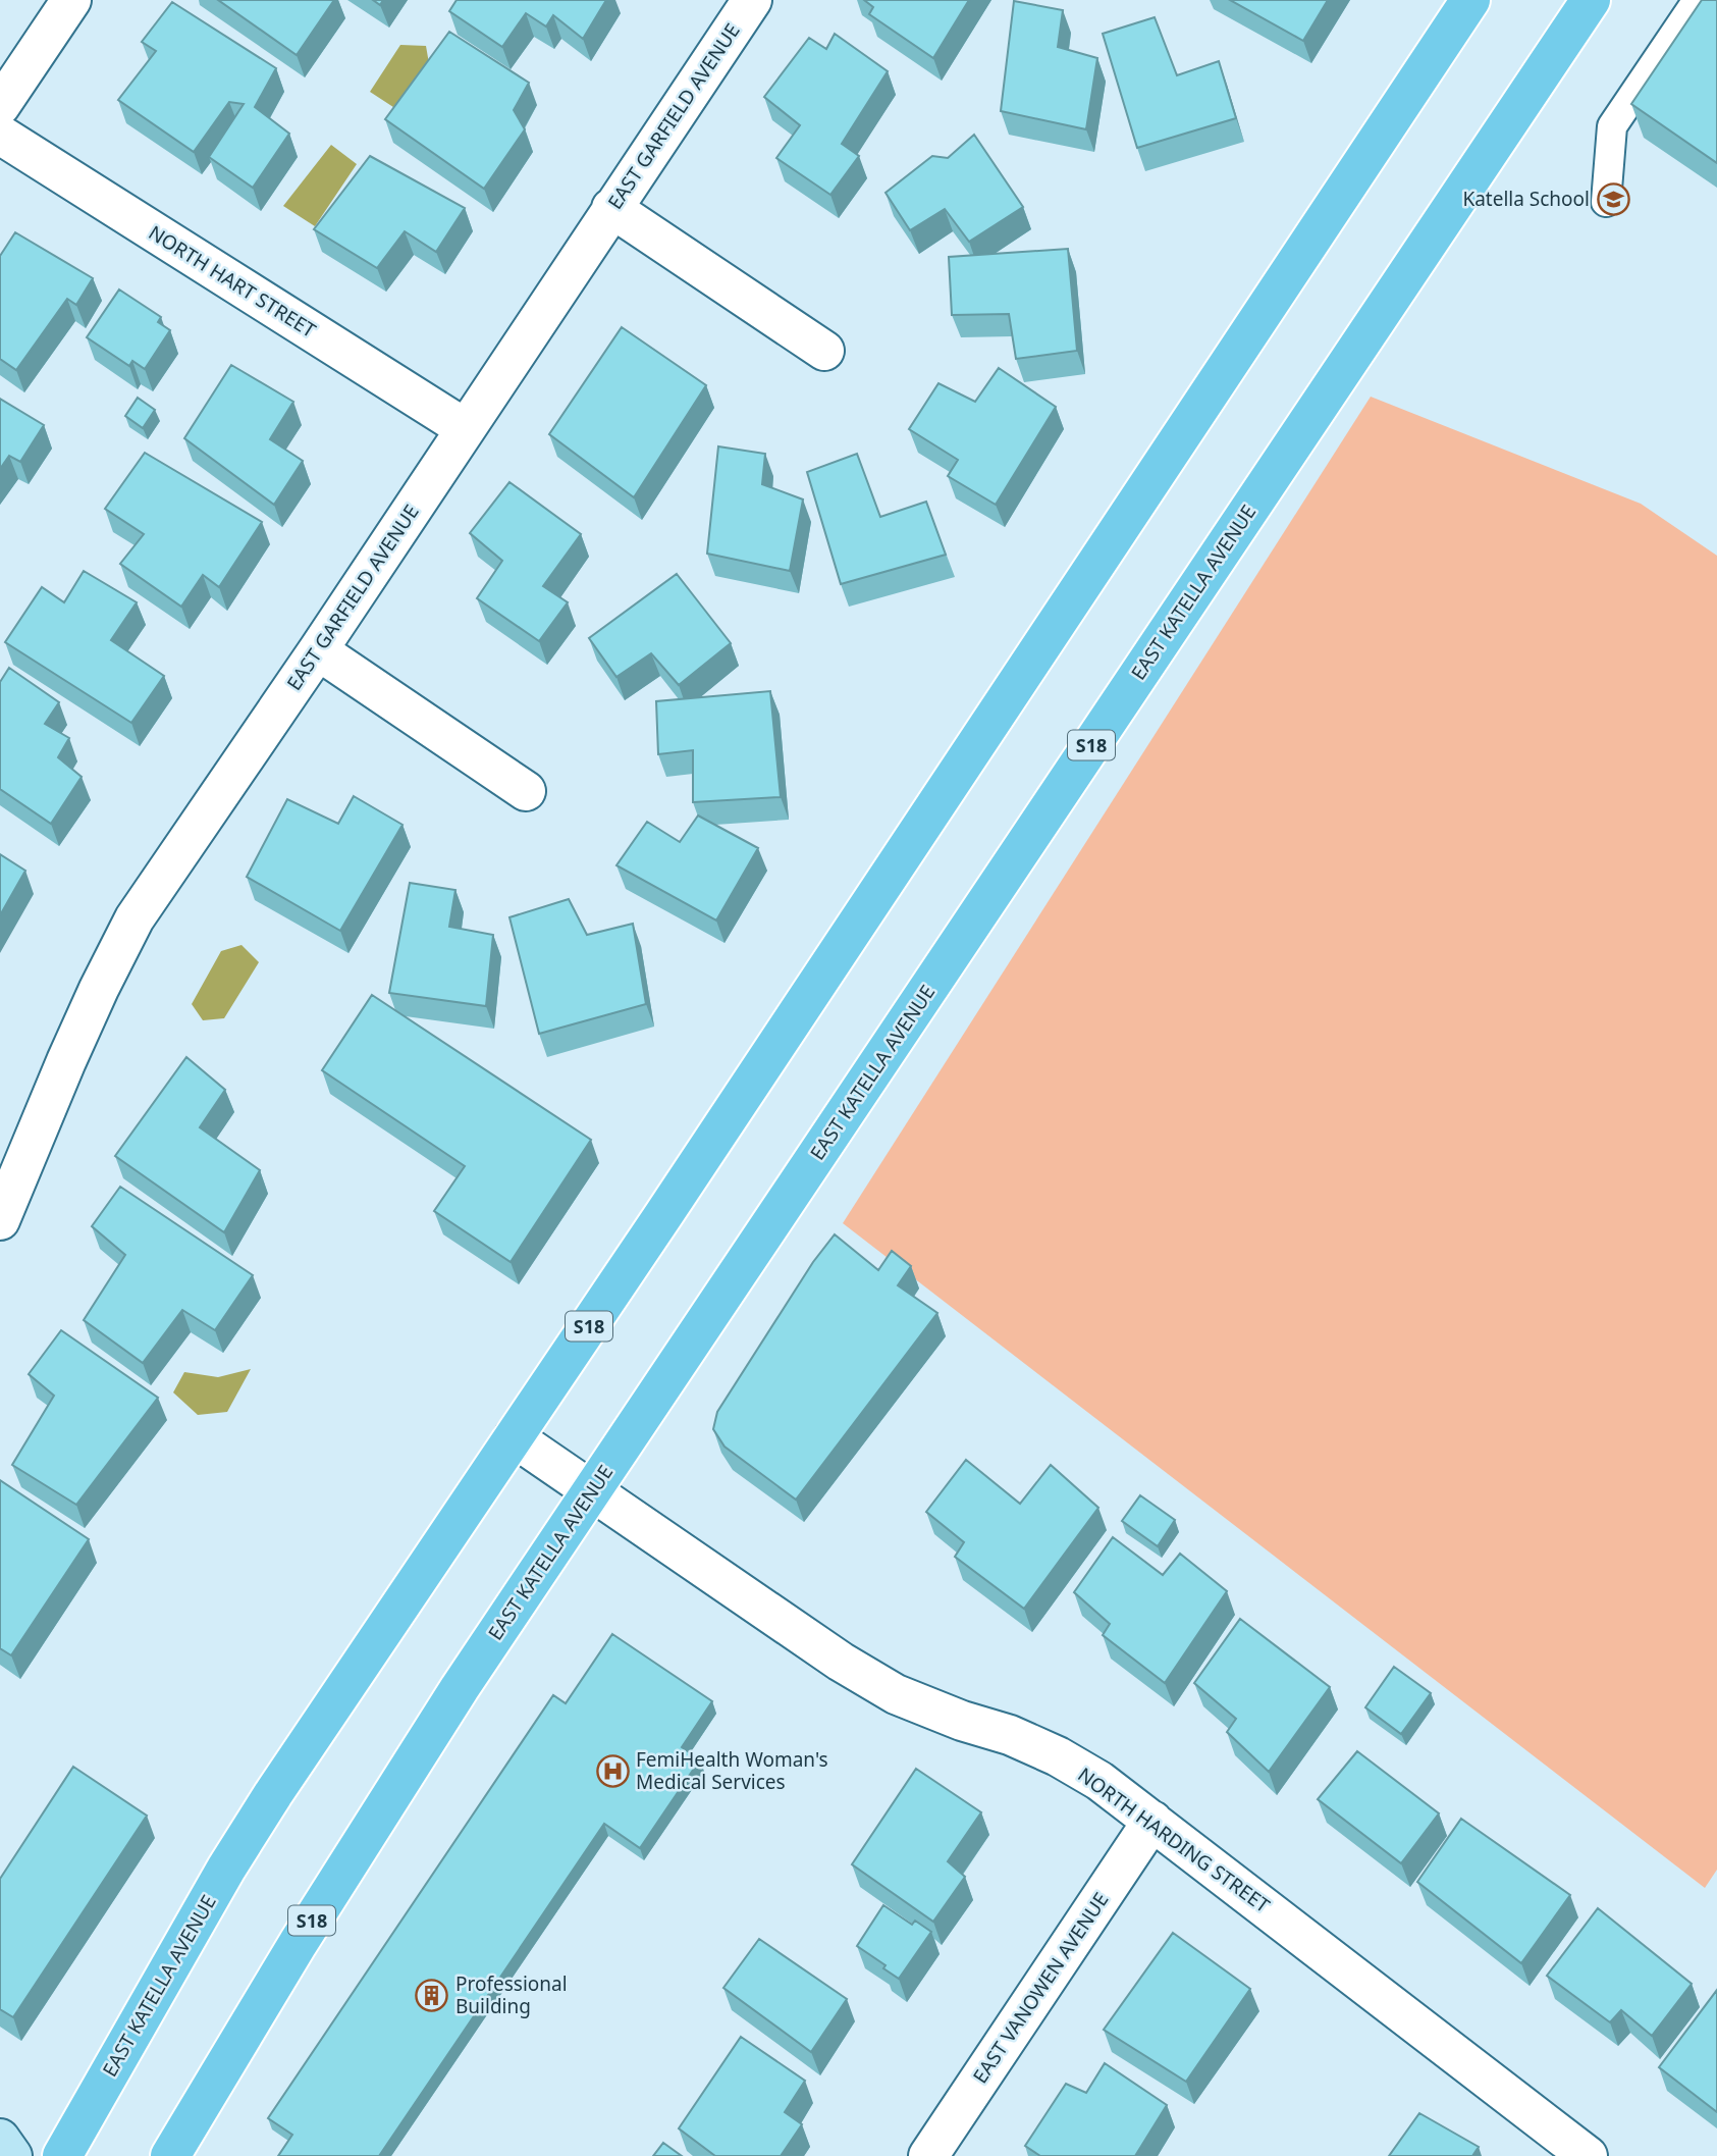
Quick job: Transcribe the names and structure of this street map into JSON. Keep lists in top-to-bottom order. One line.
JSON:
{"streets":{"main road":["EAST KATELLA AVENUE","S18"],"street":["EAST GARFIELD AVENUE","NORTH HART STREET","NORTH HARDING STREET","EAST VANOWEN AVENUE"]},"crossings":[["EAST GARFIELD AVENUE","NORTH HART STREET"],["EAST KATELLA AVENUE","NORTH HARDING STREET"],["NORTH HARDING STREET","EAST VANOWEN AVENUE"]],"places":{"school or university":["Katella School"],"hospital":["FemiHealth Woman's Medical Services"],"building":["Professional Building"]}}
